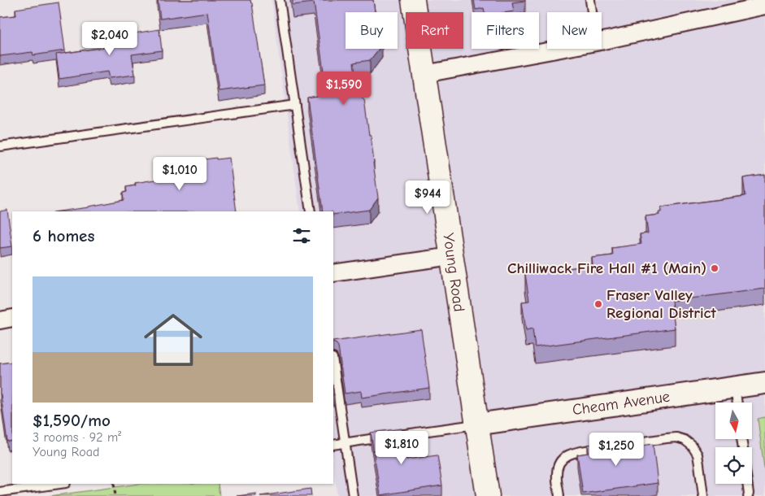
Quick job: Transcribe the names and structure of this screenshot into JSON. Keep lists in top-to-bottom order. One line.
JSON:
{"streets":{"main road":["Young Road"],"street":["Cheam Avenue"]},"crossings":[["Young Road","Cheam Avenue"]],"places":["Chilliwack Fire Hall #1 (Main)","Fraser Valley Regional District"],"north":"bottom","page":{"chip":["Buy","Rent","Filters","New"],"price":["$2,040","$1,590","$1,010","$944","$1,810","$1,250"],"heading":"6 homes","list":[{"name":"$1,590/mo","note":"3 rooms · 92 m² · Young Road"}]}}
